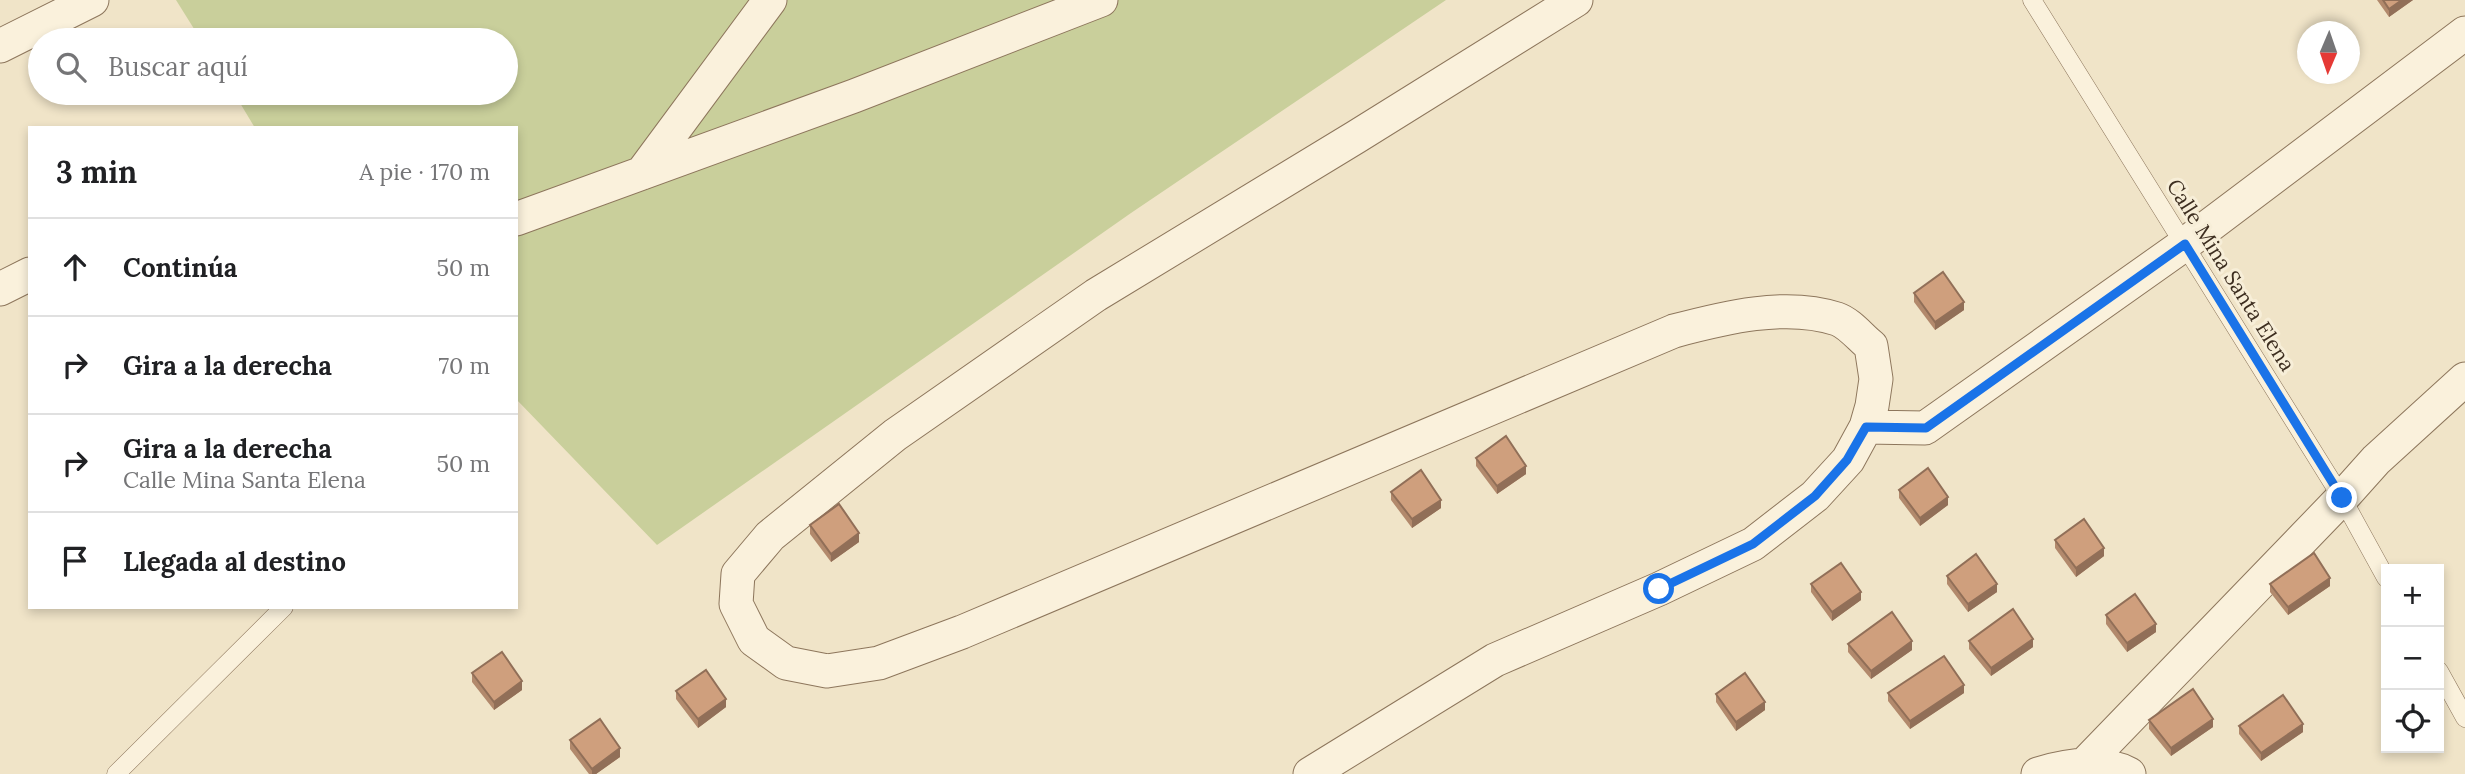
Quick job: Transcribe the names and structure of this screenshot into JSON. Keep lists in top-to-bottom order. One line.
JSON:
{"streets":{"lane":["Calle Mina Santa Elena"]},"north":"bottom","page":{"search":"Buscar aquí","heading":["3 min","A pie · 170 m"],"list":[["Continúa","50 m"],["Gira a la derecha","70 m"],["Gira a la derecha","Calle Mina Santa Elena","50 m"],"Llegada al destino"],"map_buttons":["+","−"]}}
